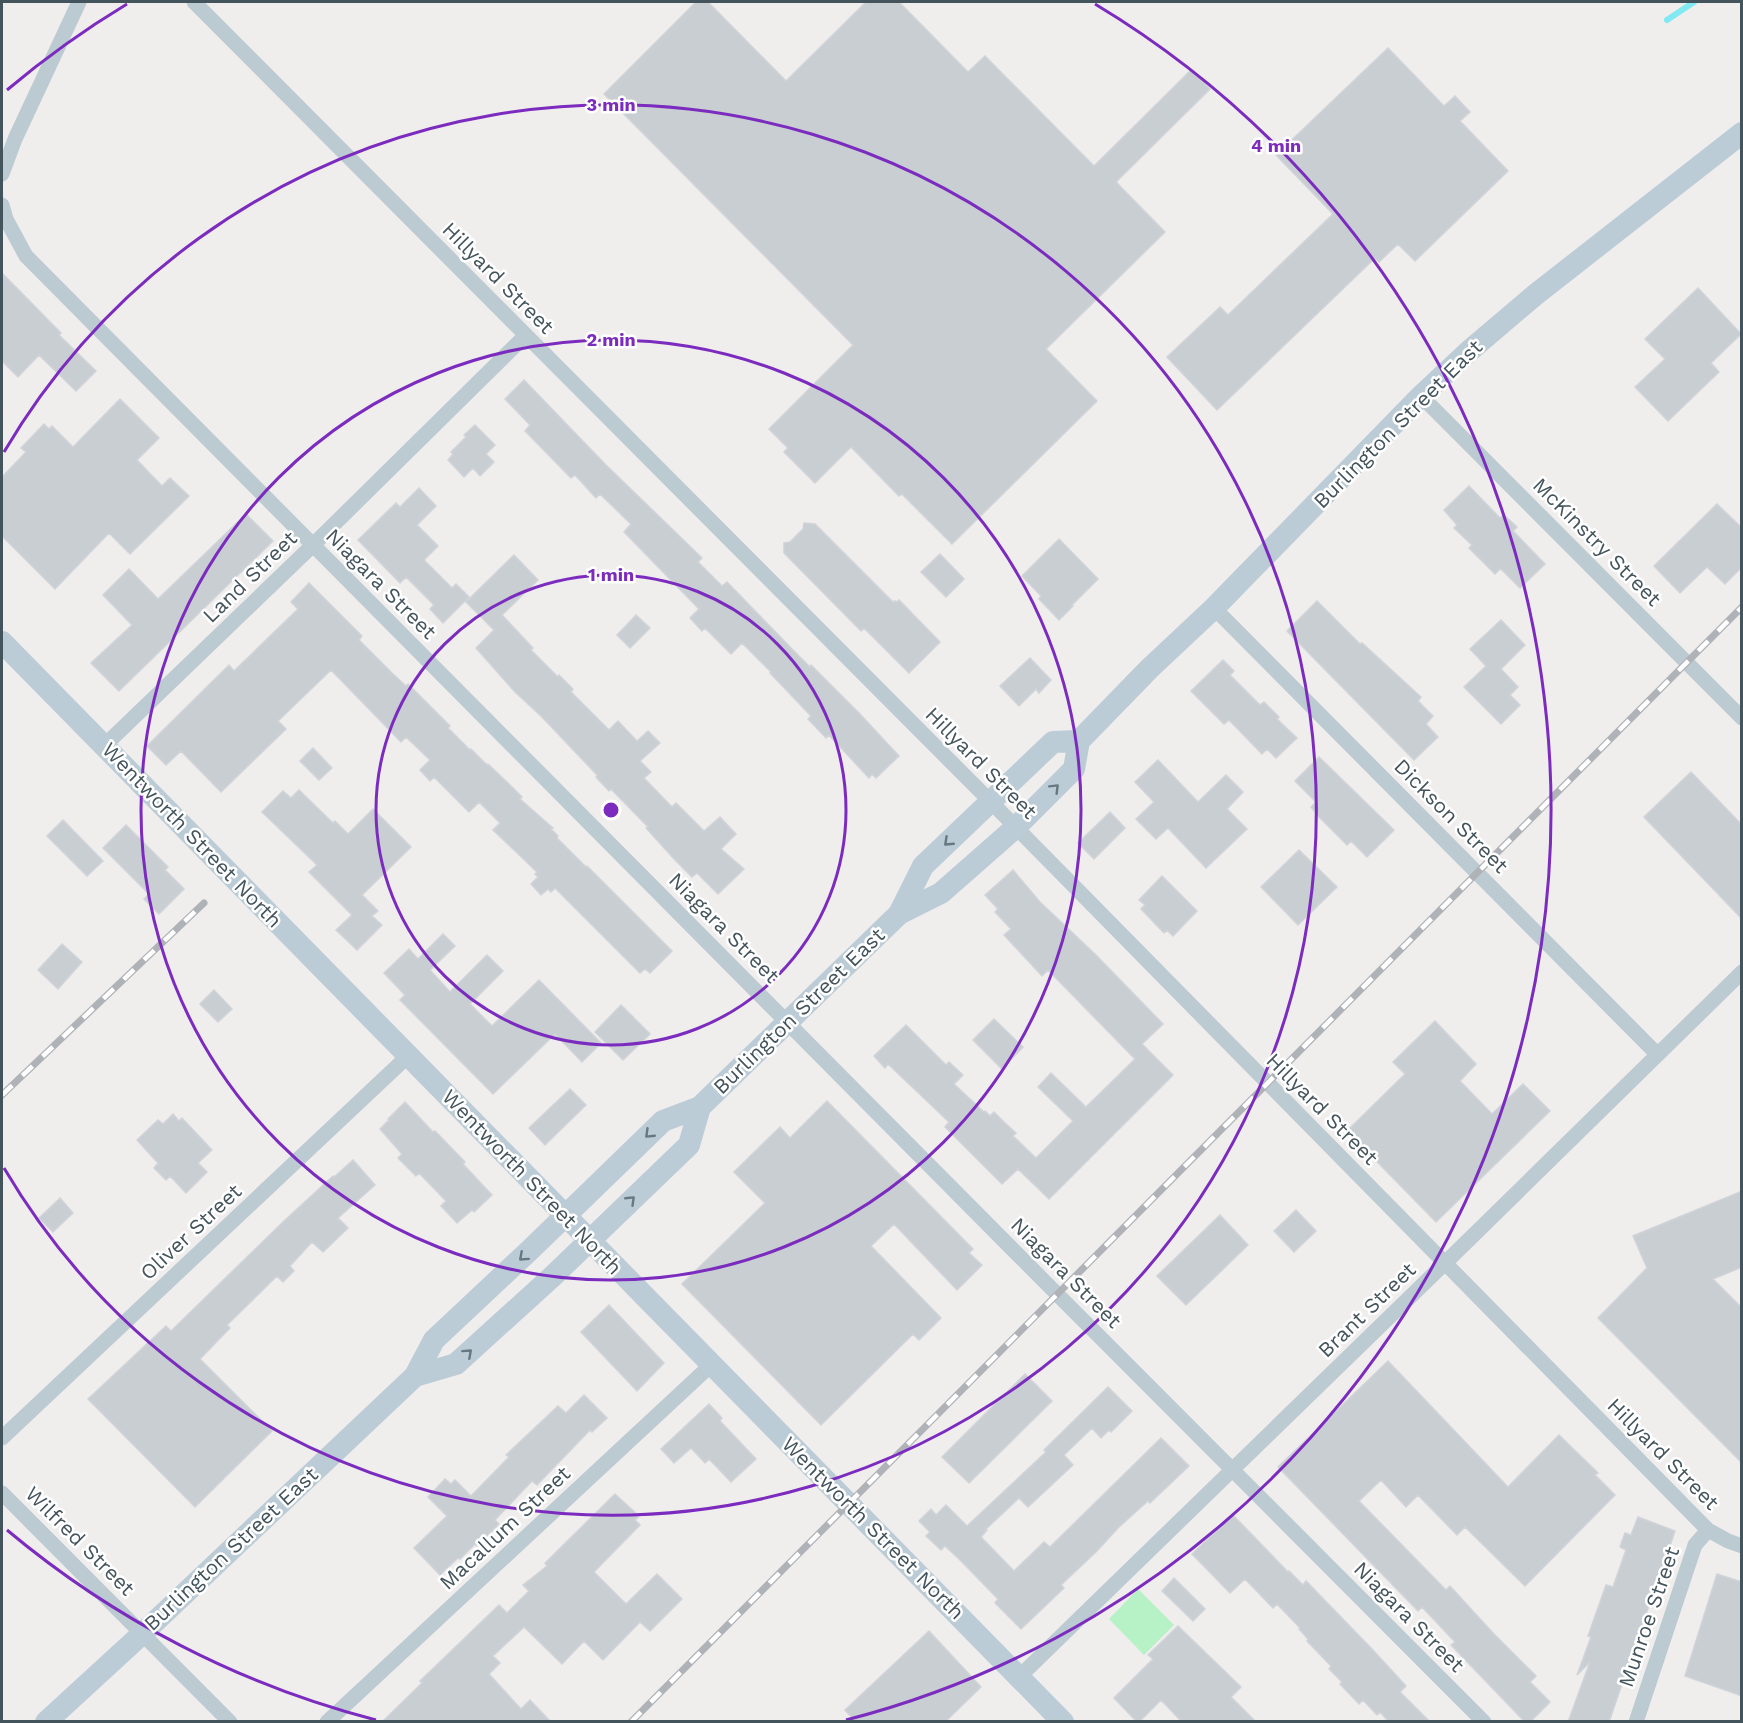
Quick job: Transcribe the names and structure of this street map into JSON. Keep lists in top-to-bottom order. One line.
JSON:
{"streets":{"main road":["Burlington Street East","Wentworth Street North"],"street":["Hillyard Street","McKinstry Street","Land Street","Niagara Street","Dickson Street","Oliver Street","Brant Street","Macallum Street","Wilfred Street","Munroe Street"]},"crossings":[["Hillyard Street","Burlington Street East"],["Hillyard Street","Land Street"],["Hillyard Street","Brant Street"],["Hillyard Street","Munroe Street"],["Burlington Street East","McKinstry Street"],["Burlington Street East","Niagara Street"],["Burlington Street East","Dickson Street"],["Burlington Street East","Wentworth Street North"],["Burlington Street East","Wilfred Street"],["Land Street","Niagara Street"],["Land Street","Wentworth Street North"],["Niagara Street","Brant Street"],["Dickson Street","Brant Street"],["Wentworth Street North","Oliver Street"],["Wentworth Street North","Brant Street"],["Wentworth Street North","Macallum Street"]],"rings":["3 min","4 min","2 min","1 min"]}
